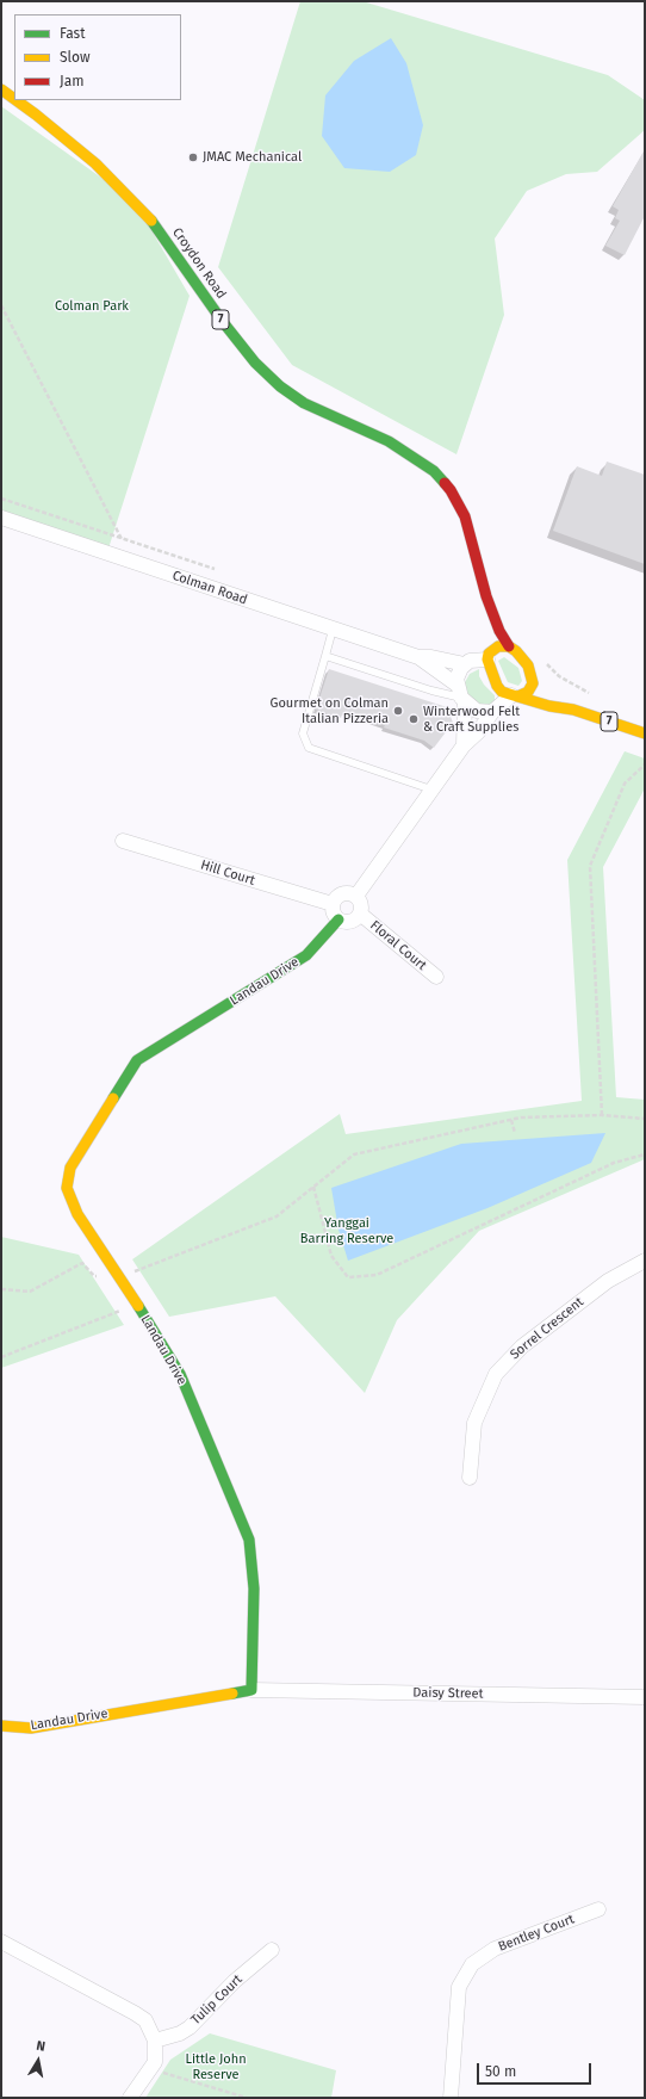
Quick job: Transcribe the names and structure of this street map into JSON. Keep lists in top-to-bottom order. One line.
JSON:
{"streets":{"street":["Croydon Road","7","Colman Road","Hill Court","Floral Court","Landau Drive","Sorrel Crescent","Daisy Street","Bentley Court","Tulip Court"]},"crossings":[["Croydon Road","7"],["Hill Court","Floral Court"],["Hill Court","Landau Drive"],["Floral Court","Landau Drive"],["Landau Drive","Daisy Street"]],"parks":["Colman Park","Yanggai Barring Reserve","Little John Reserve"],"places":["JMAC Mechanical","Gourmet on Colman Italian Pizzeria","Winterwood Felt & Craft Supplies"],"legend":["Fast","Slow","Jam"],"scale_bar":"50 m","north":"top"}
